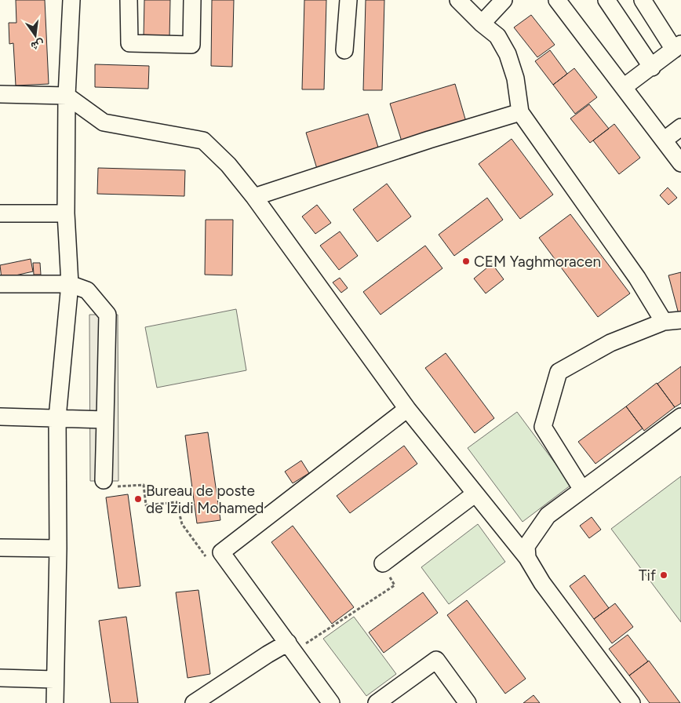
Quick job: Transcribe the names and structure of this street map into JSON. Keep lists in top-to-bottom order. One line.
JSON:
{"places":["CEM Yaghmoracen","Bureau de poste de Izidi Mohamed","Tif"],"north":"bottom"}
